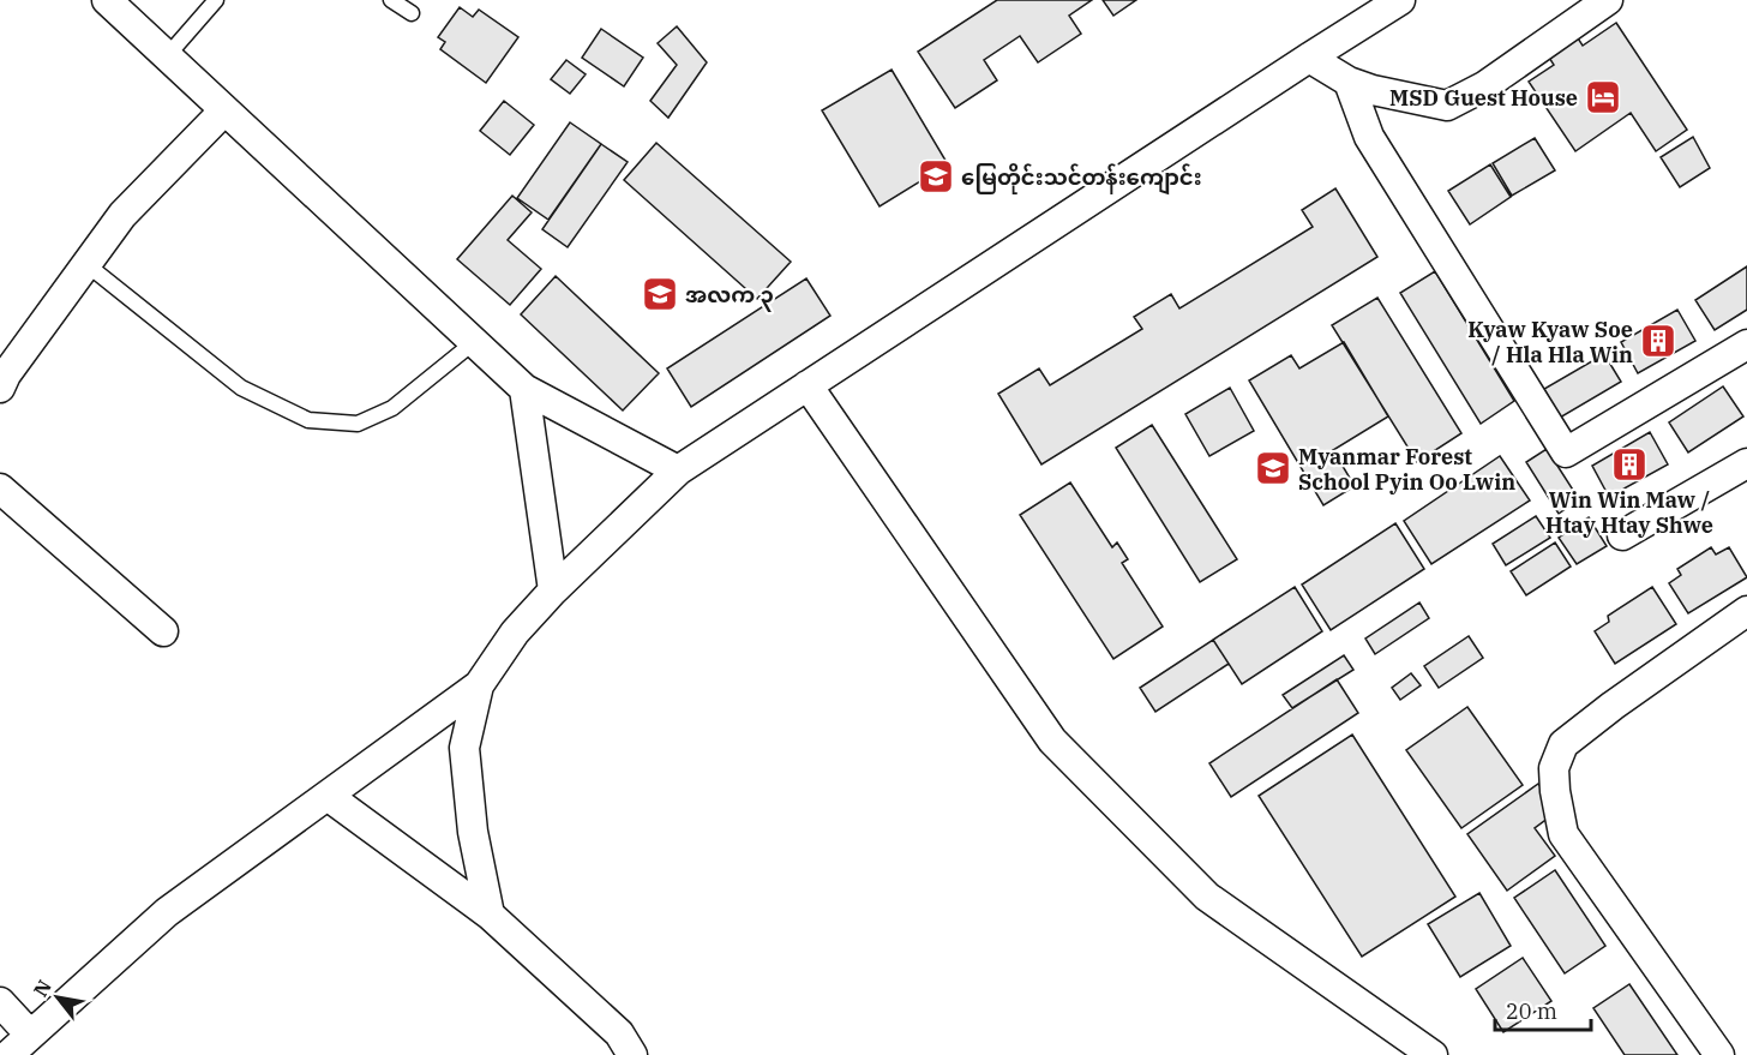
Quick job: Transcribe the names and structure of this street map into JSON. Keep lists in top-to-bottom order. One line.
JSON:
{"places":{"hotel":["MSD Guest House"],"school or university":["မြေတိုင်းသင်တန်းကျောင်း","အလက ၃","Myanmar Forest School Pyin Oo Lwin"],"building":["Kyaw Kyaw Soe / Hla Hla Win","Win Win Maw / Htay Htay Shwe"]},"scale_bar":"20 m","north":"top left"}
